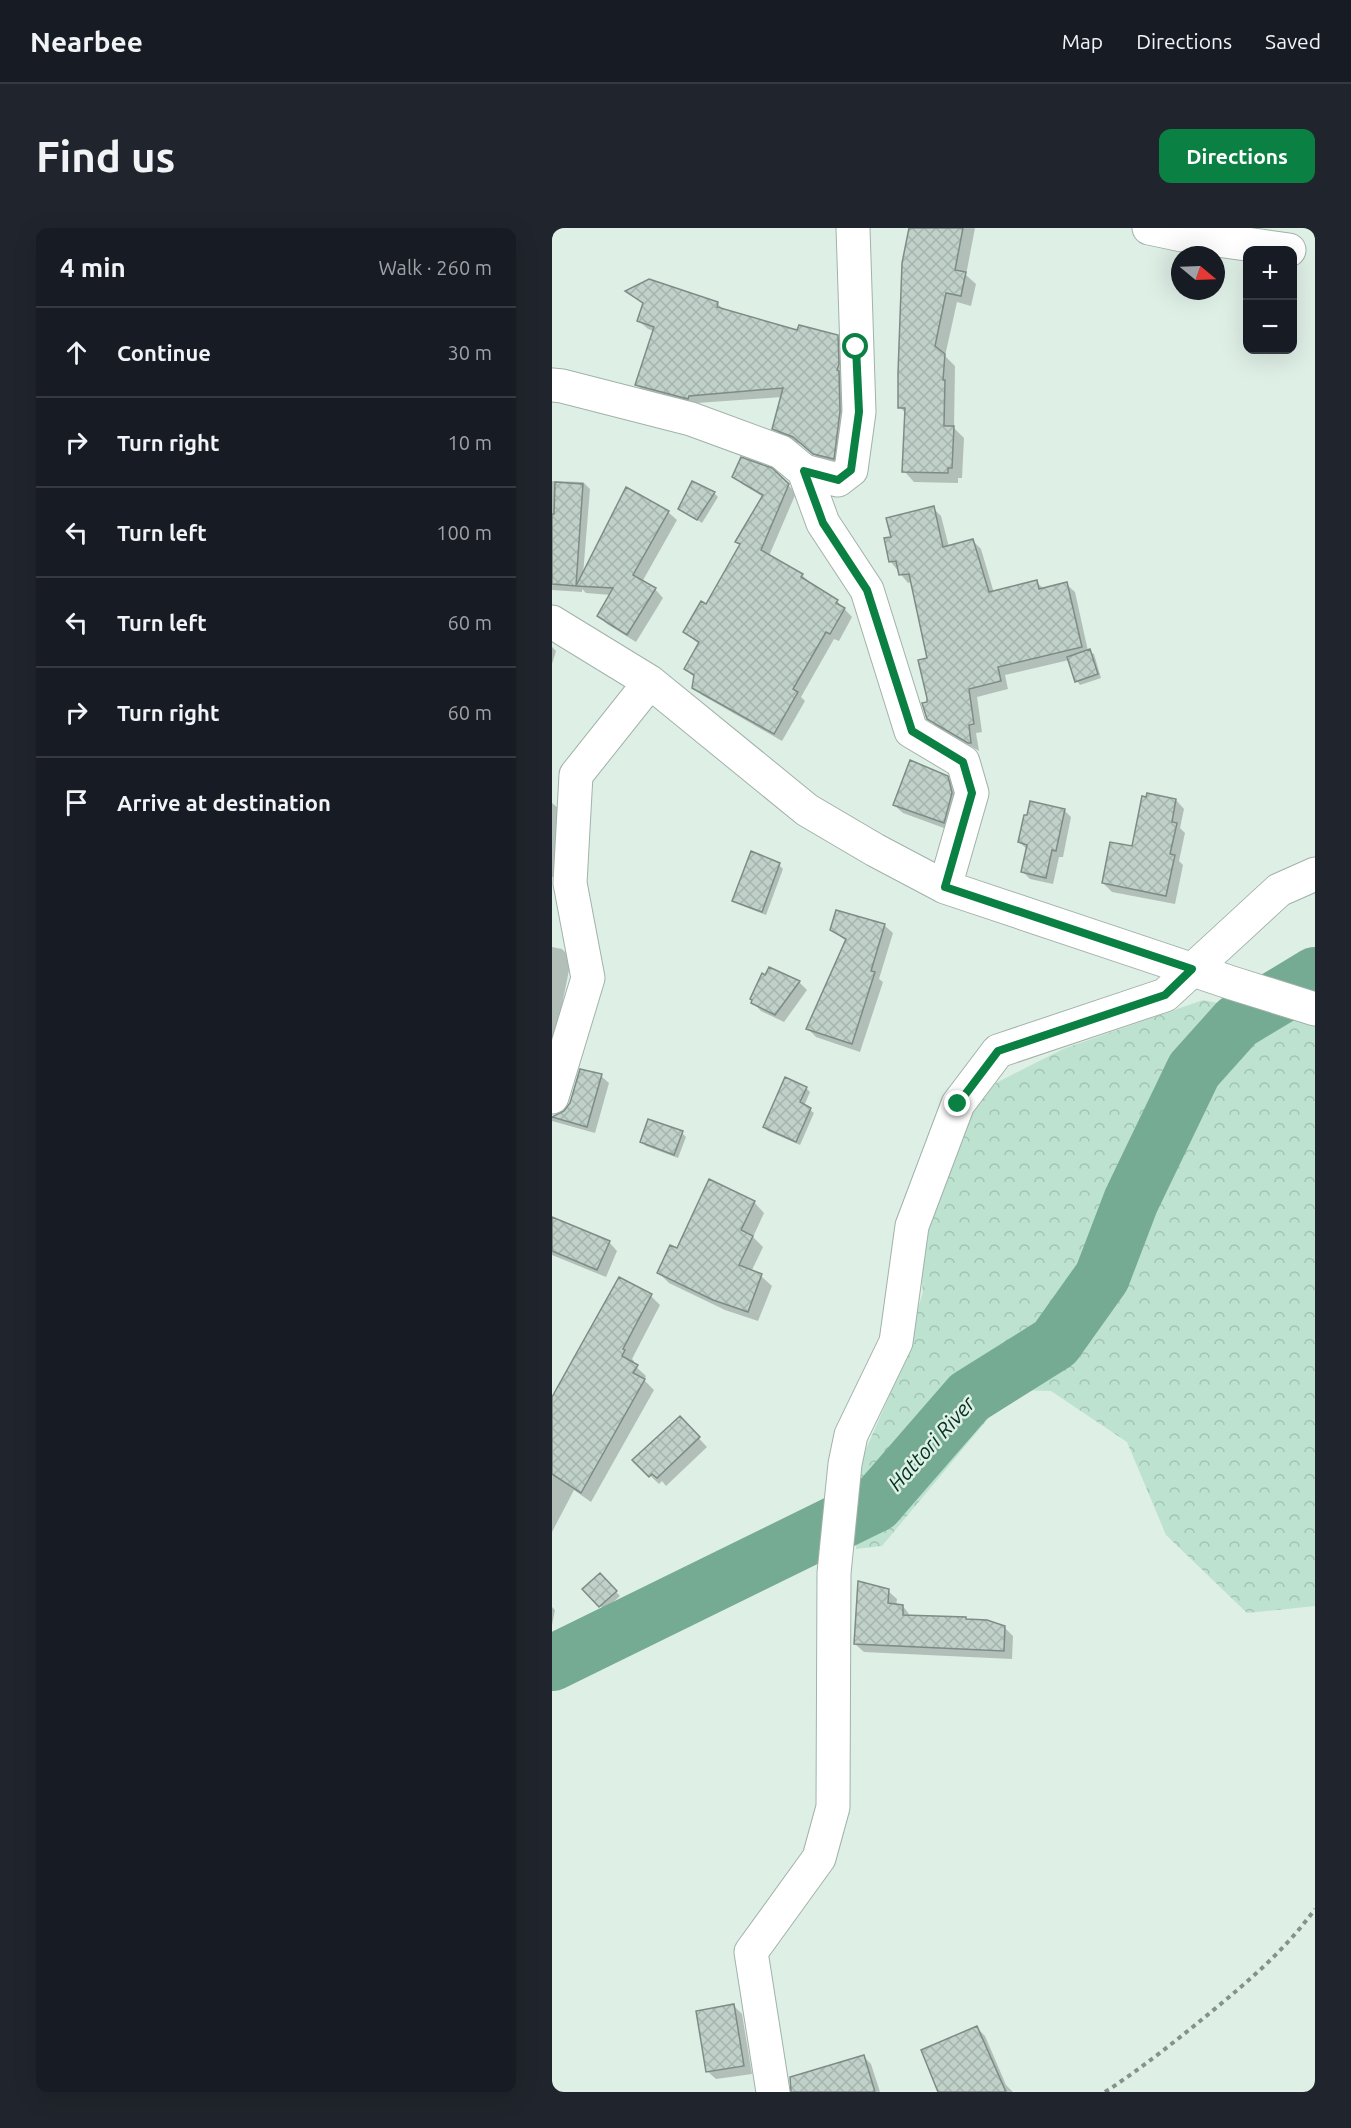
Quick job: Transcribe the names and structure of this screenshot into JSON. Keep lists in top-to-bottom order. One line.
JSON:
{"water":["Hattori River"],"north":"right","page":{"header":"Nearbee","nav":["Map","Directions","Saved"],"buttons":"Directions","title":"Find us","heading":["4 min","Walk · 260 m"],"map_buttons":["+","−"],"list":[["Continue","30 m"],["Turn right","10 m"],["Turn left","100 m"],["Turn left","60 m"],["Turn right","60 m"],"Arrive at destination"]}}
